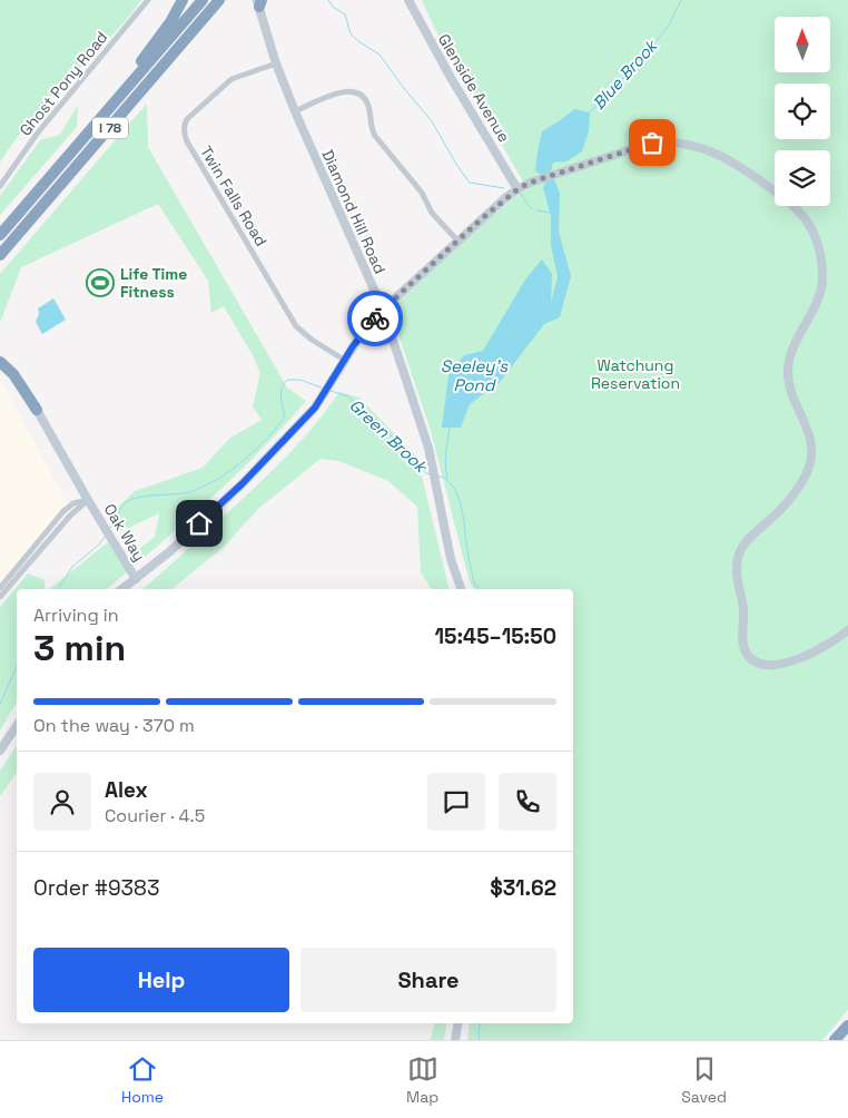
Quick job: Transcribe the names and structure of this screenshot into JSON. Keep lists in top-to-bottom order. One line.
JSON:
{"streets":{"highway":["I 78"],"main road":["Glenside Avenue","Diamond Hill Road","Oak Way"],"street":["Ghost Pony Road","Twin Falls Road"]},"crossings":[["Twin Falls Road","Diamond Hill Road"]],"water":["Blue Brook","Seeley's Pond","Green Brook"],"parks":["Watchung Reservation"],"places":{"sports":["Life Time Fitness"]},"north":"top","page":{"heading":["3 min","Arriving in","15:45–15:50"],"panel":["Alex","Courier · 4.5","Order #9383","$31.62"],"bar":"On the way · 370 m","buttons":["Help","Share"],"tabs":["Home","Map","Saved"]}}
